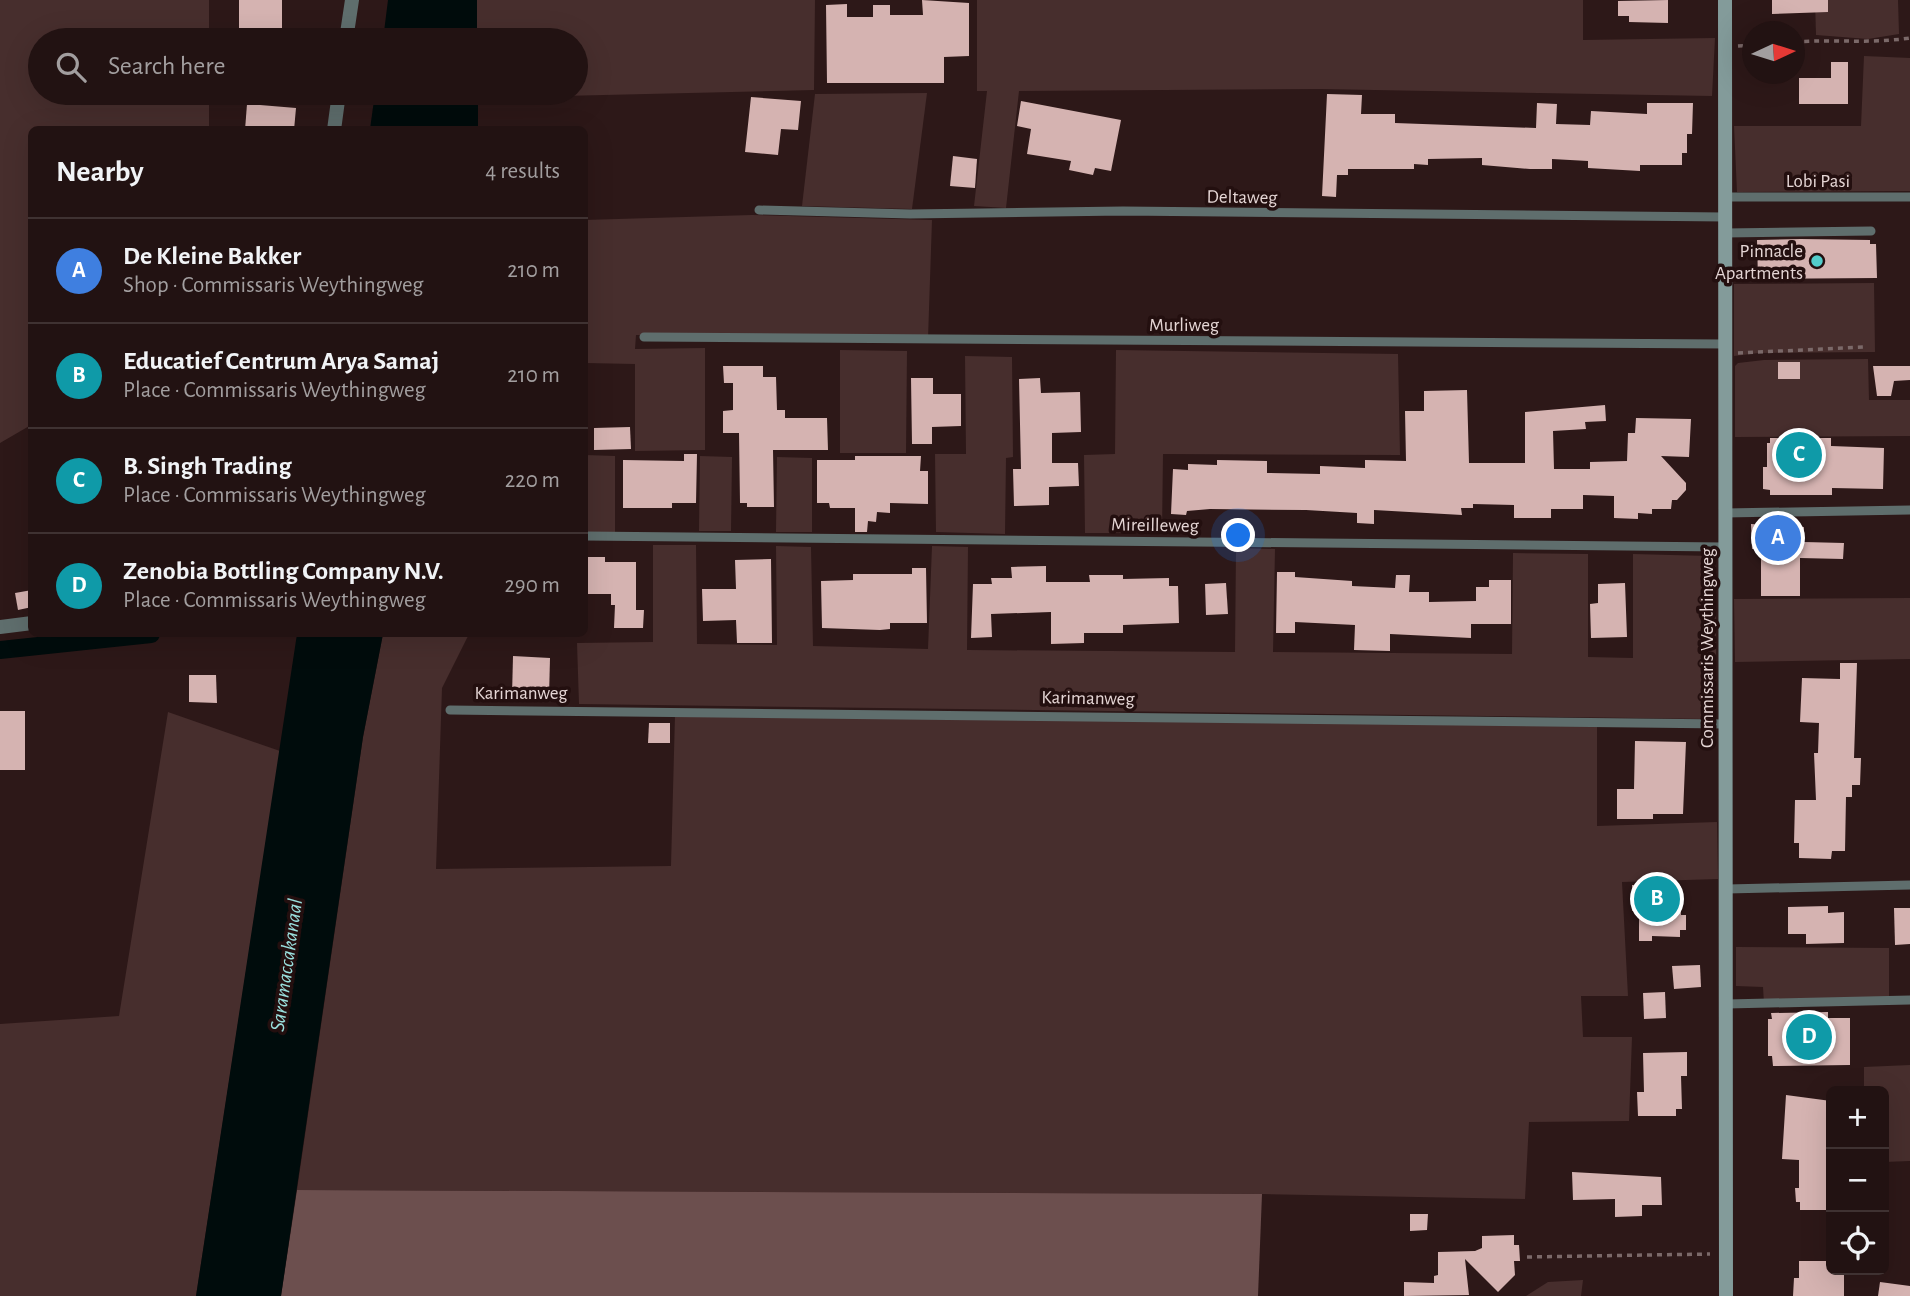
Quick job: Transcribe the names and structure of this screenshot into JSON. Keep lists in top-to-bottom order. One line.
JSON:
{"streets":{"main road":["Commissaris Weythingweg"],"lane":["Lobi Pasi","Deltaweg","Murliweg","Mireilleweg","Karimanweg"]},"crossings":[["Lobi Pasi","Commissaris Weythingweg"],["Deltaweg","Commissaris Weythingweg"],["Murliweg","Commissaris Weythingweg"],["Mireilleweg","Commissaris Weythingweg"],["Commissaris Weythingweg","Karimanweg"]],"water":["Saramaccakanaal"],"places":["Pinnacle Apartments"],"north":"right","page":{"search":"Search here","heading":["Nearby","4 results"],"list":[{"mark":"A","name":"De Kleine Bakker","note":"Shop · Commissaris Weythingweg","value":"210 m"},{"mark":"B","name":"Educatief Centrum Arya Samaj","note":"Place · Commissaris Weythingweg","value":"210 m"},{"mark":"C","name":"B. Singh Trading","note":"Place · Commissaris Weythingweg","value":"220 m"},{"mark":"D","name":"Zenobia Bottling Company N.V.","note":"Place · Commissaris Weythingweg","value":"290 m"}],"pins":["C","A","B","D"],"map_buttons":["+","−"]}}
